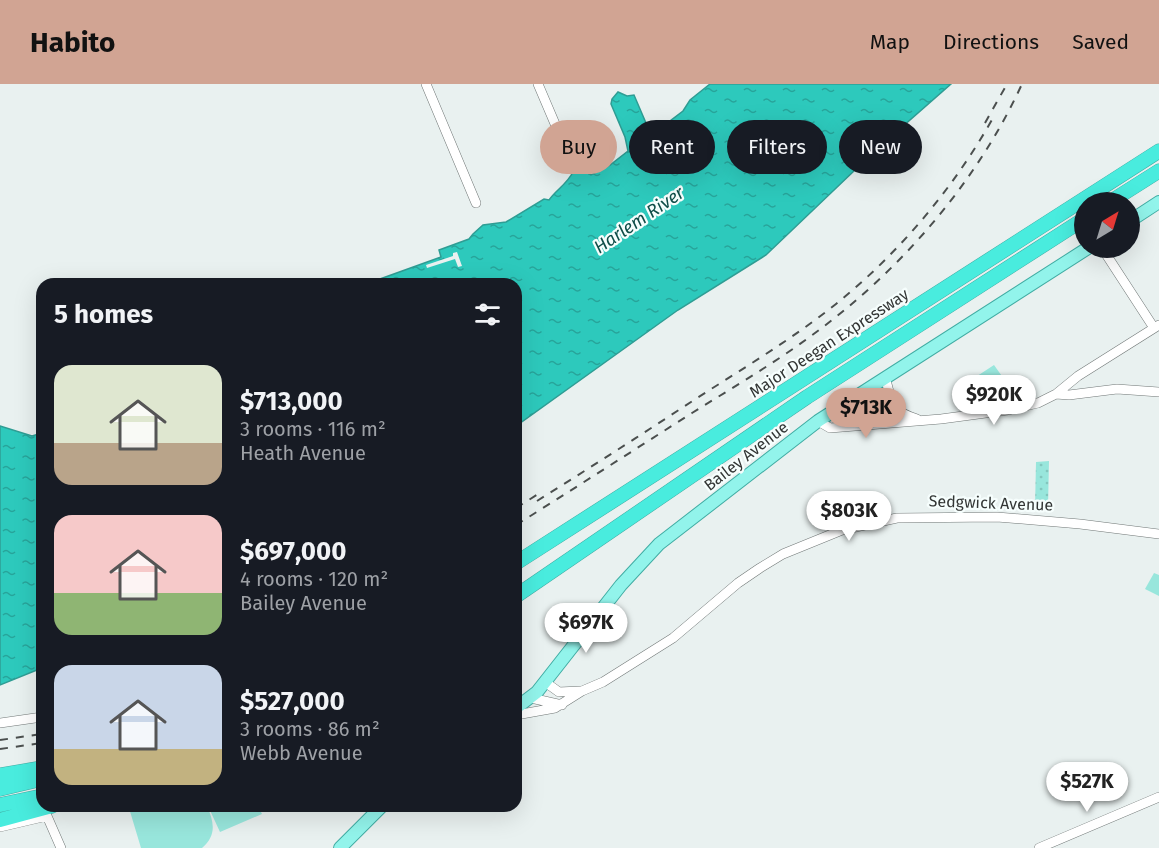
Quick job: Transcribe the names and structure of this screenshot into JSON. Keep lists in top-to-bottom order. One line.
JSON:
{"streets":{"highway":["Major Deegan Expressway"],"main road":["Bailey Avenue"],"street":["Sedgwick Avenue"]},"water":["Harlem River"],"north":"top right","page":{"header":"Habito","nav":["Map","Directions","Saved"],"chip":["Buy","Rent","Filters","New"],"heading":"5 homes","list":[{"name":"$713,000","note":"3 rooms · 116 m² · Heath Avenue"},{"name":"$697,000","note":"4 rooms · 120 m² · Bailey Avenue"},{"name":"$527,000","note":"3 rooms · 86 m² · Webb Avenue"}],"price":["$920K","$713K","$803K","$697K","$527K"]}}
